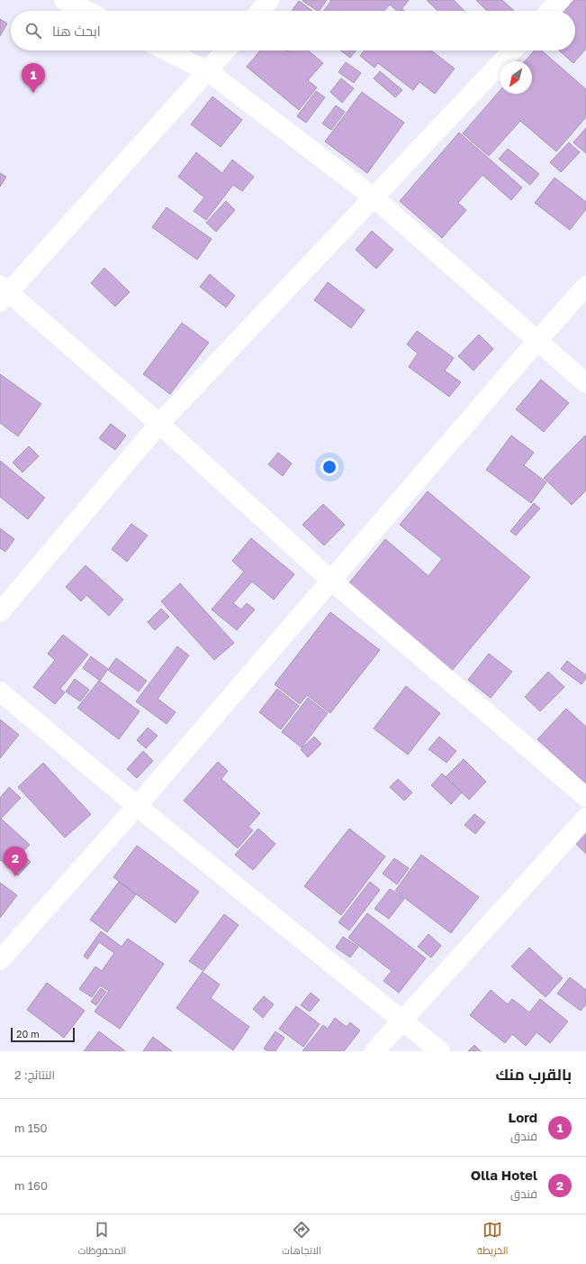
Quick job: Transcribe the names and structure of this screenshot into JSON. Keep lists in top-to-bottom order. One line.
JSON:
{"scale_bar":"20 m","north":"bottom left","page":{"search":"ابحث هنا","pins":["1","2"],"scale":"20 m","heading":["بالقرب منك","النتائج: 2"],"list":[{"mark":"1","name":"Lord","note":"فندق","value":"150 m"},{"mark":"2","name":"Olla Hotel","note":"فندق","value":"160 m"}],"nav":["الخريطة","الاتجاهات","المحفوظات"]}}
